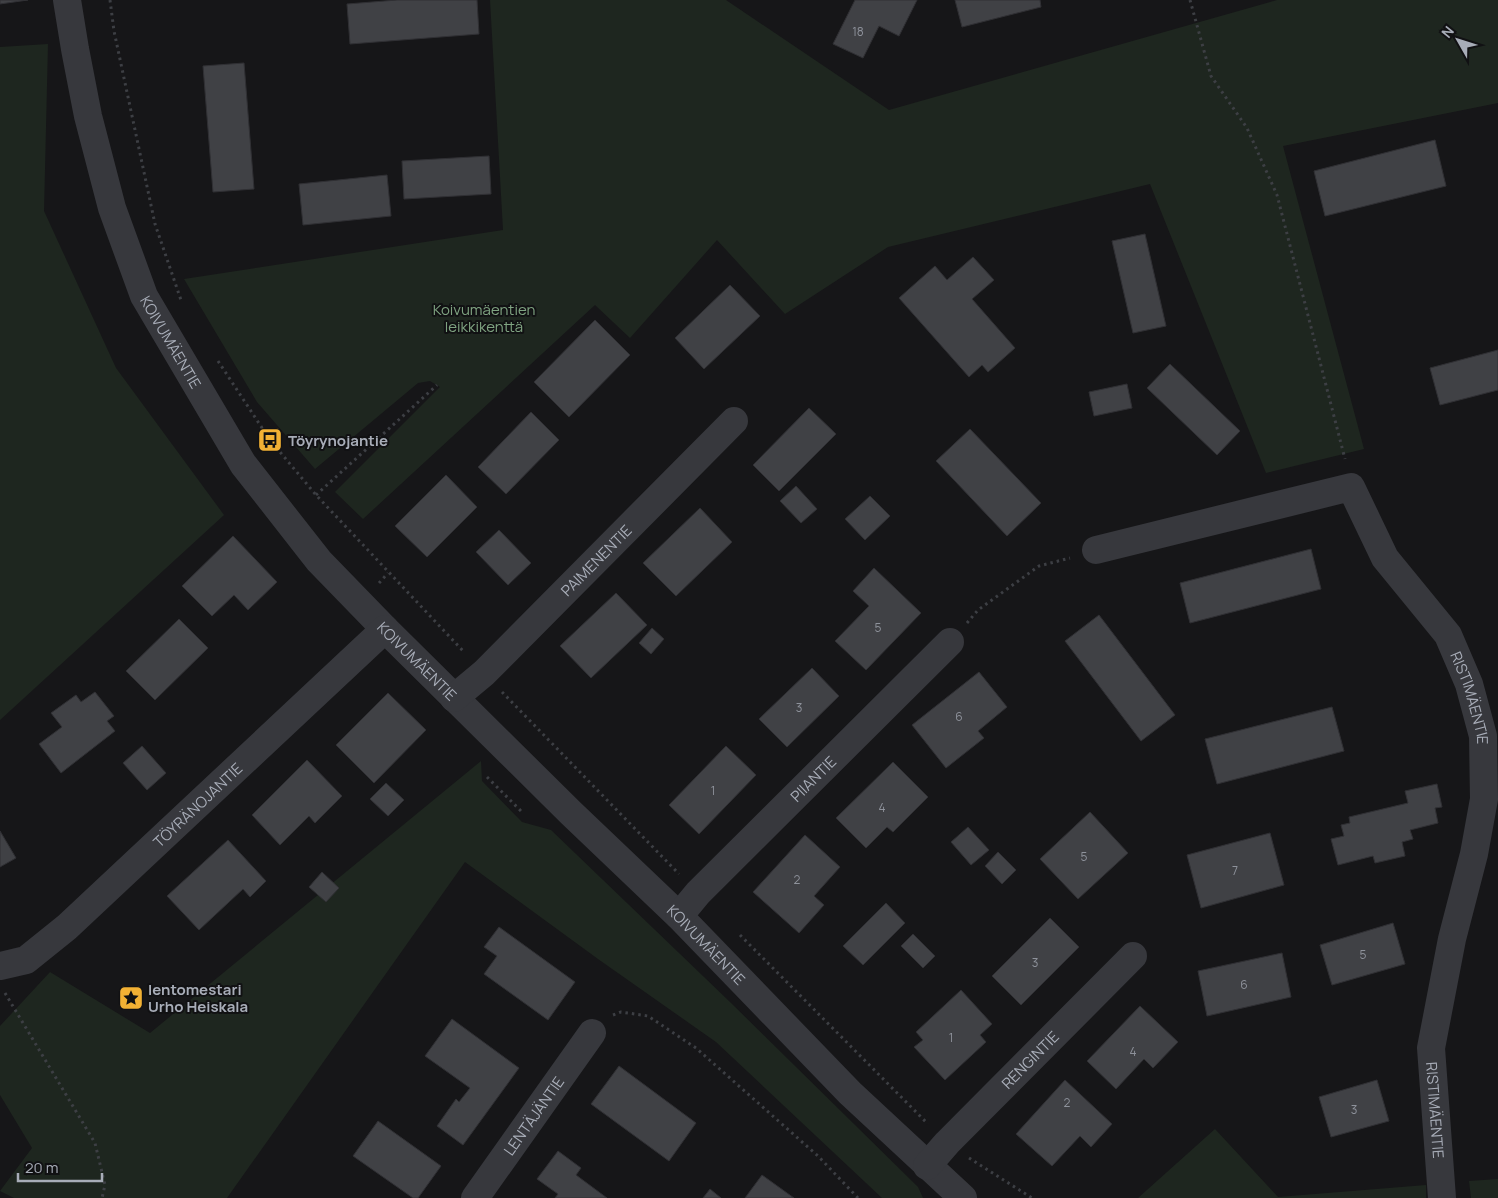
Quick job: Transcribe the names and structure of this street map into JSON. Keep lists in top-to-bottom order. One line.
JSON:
{"streets":{"street":["KOIVUMÄENTIE","PAIMENENTIE","RISTIMÄENTIE","PIIANTIE","TÖYRÄNOJANTIE","RENGINTIE","LENTÄJÄNTIE"]},"crossings":[["KOIVUMÄENTIE","PAIMENENTIE"],["KOIVUMÄENTIE","PIIANTIE"],["KOIVUMÄENTIE","TÖYRÄNOJANTIE"],["KOIVUMÄENTIE","RENGINTIE"]],"parks":["Koivumäentien leikkikenttä"],"places":{"bus stop":["Töyrynojantie"],"place":["lentomestari Urho Heiskala"]},"house_numbers":["18","5","3","6","1","4","5","7","2","5","3","6","1","4","2","3"],"scale_bar":"20 m","north":"top left"}
